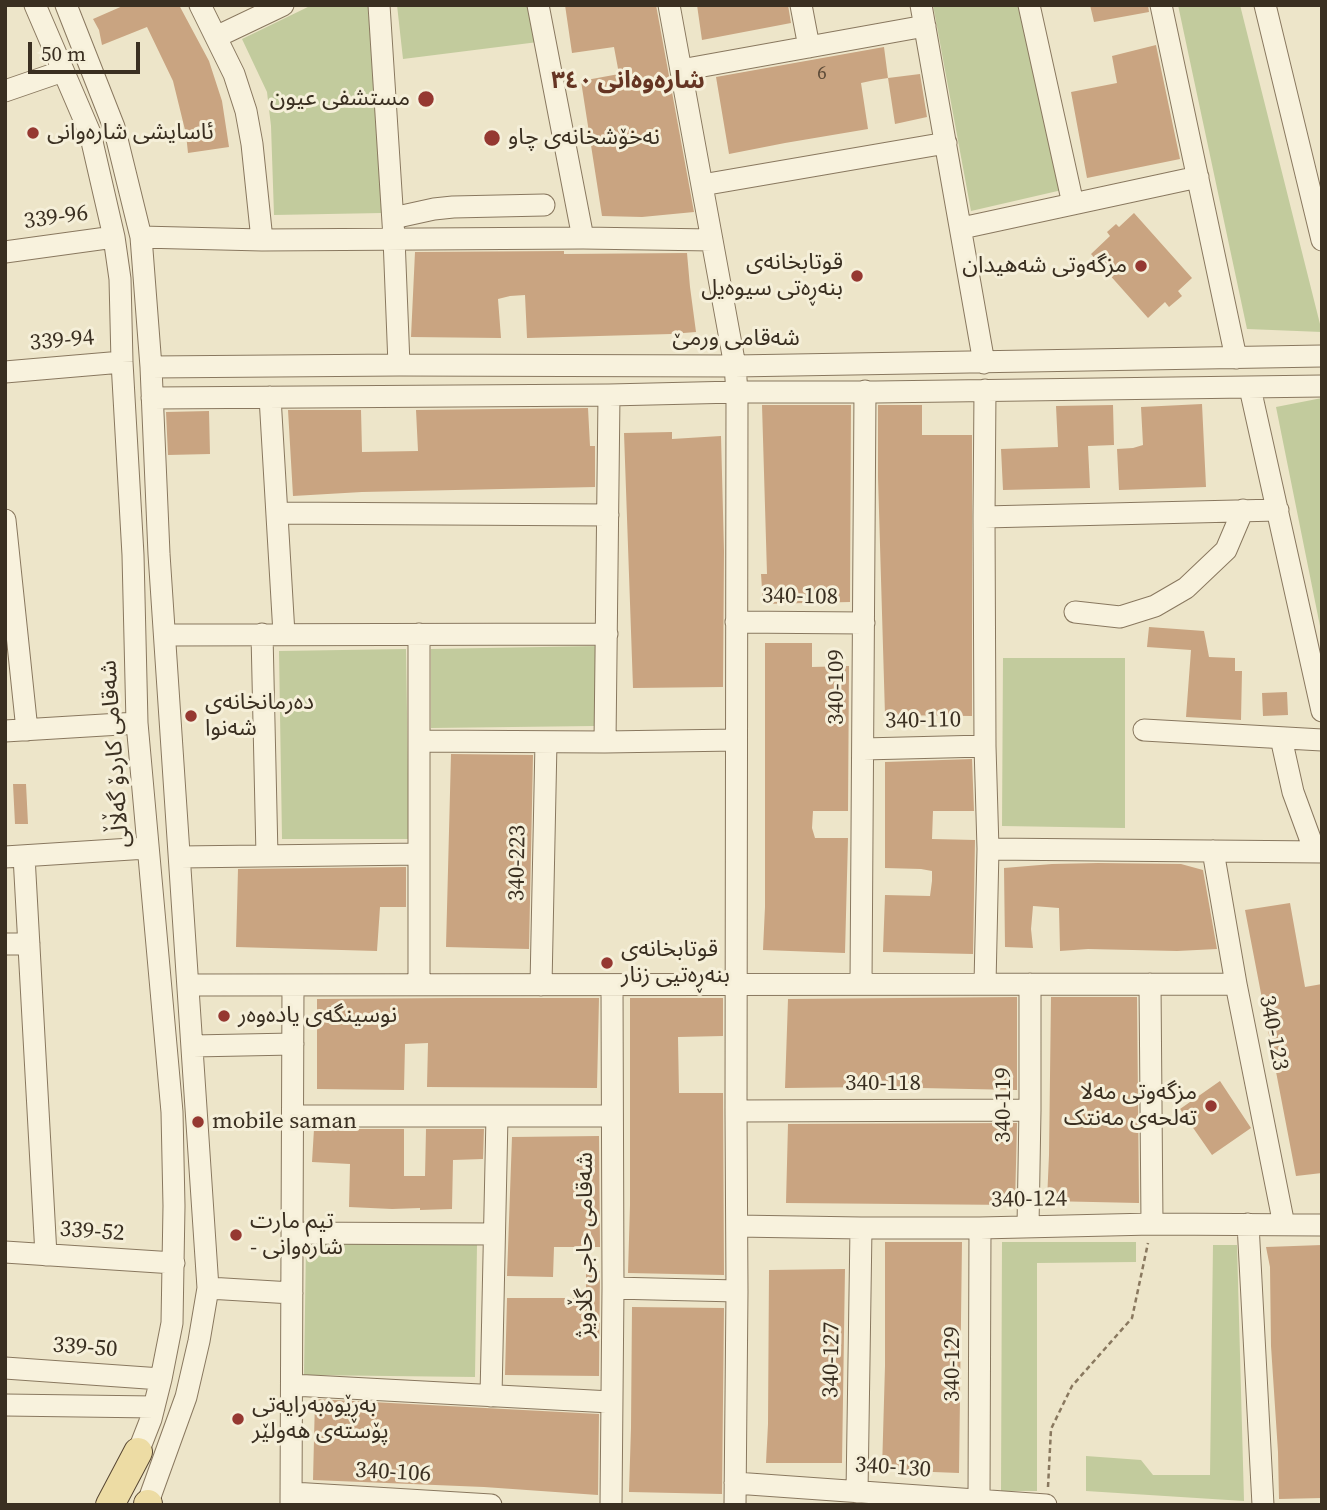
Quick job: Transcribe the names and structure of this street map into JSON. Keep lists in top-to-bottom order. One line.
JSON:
{"streets":{"street":["339-96","شەقامی ورمێ","339-94","340-108","340-109","340-110","شەقامی کاردۆ گەڵاڵی","340-223","340-123","340-118","340-119","340-124","339-52","شەقامی حاجی گڵاویژ","339-50","340-127","340-129","340-130","340-106"]},"crossings":[["339-96","شەقامی کاردۆ گەڵاڵی"],["339-94","شەقامی کاردۆ گەڵاڵی"],["340-108","340-109"],["340-109","340-110"],["شەقامی کاردۆ گەڵاڵی","339-52"],["شەقامی کاردۆ گەڵاڵی","339-50"],["340-123","340-124"],["340-118","340-119"],["340-119","340-124"],["340-124","340-127"],["340-124","340-129"],["340-127","340-130"],["340-129","340-130"]],"districts":["شارەوەانی ٣٤٠"],"places":["مستشفى عيون","ئاسایشی شارەوانی","نەخۆشخانەی چاو","مزگەوتی شەهیدان","قوتابخانەی بنەڕەتی سیوەیل","دەرمانخانەی شەنوا","قوتابخانەی بنەڕەتیی زنار","نوسینگەی یادەوەر","مزگەوتی مەلا تەلحەی مەنتک","mobile saman","تیم مارت - شارەوانی","بەڕێوەبەرایەتی پۆستەی هەولێر"],"house_numbers":["6"],"scale_bar":"50 m"}
